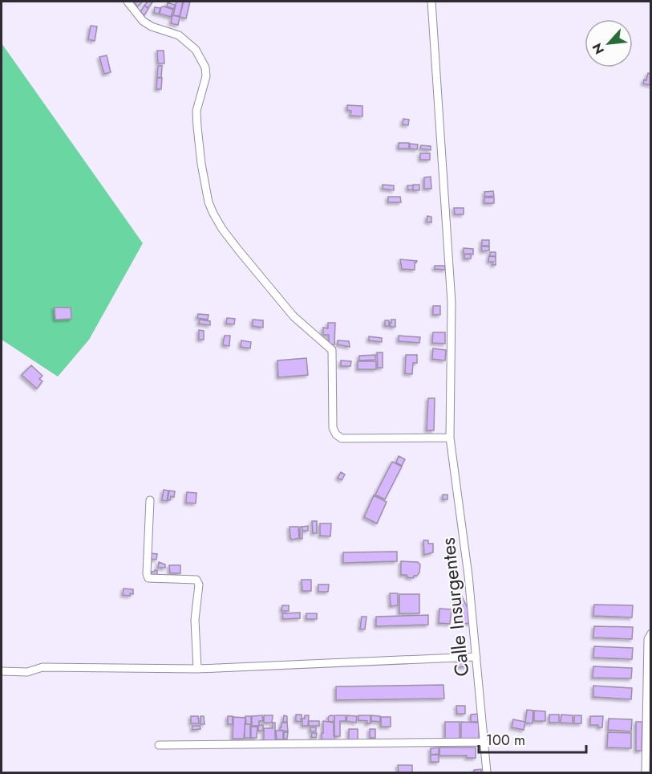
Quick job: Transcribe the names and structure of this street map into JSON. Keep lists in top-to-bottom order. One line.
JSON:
{"streets":{"street":["Calle Insurgentes"]},"scale_bar":"100 m","north":"bottom left"}
